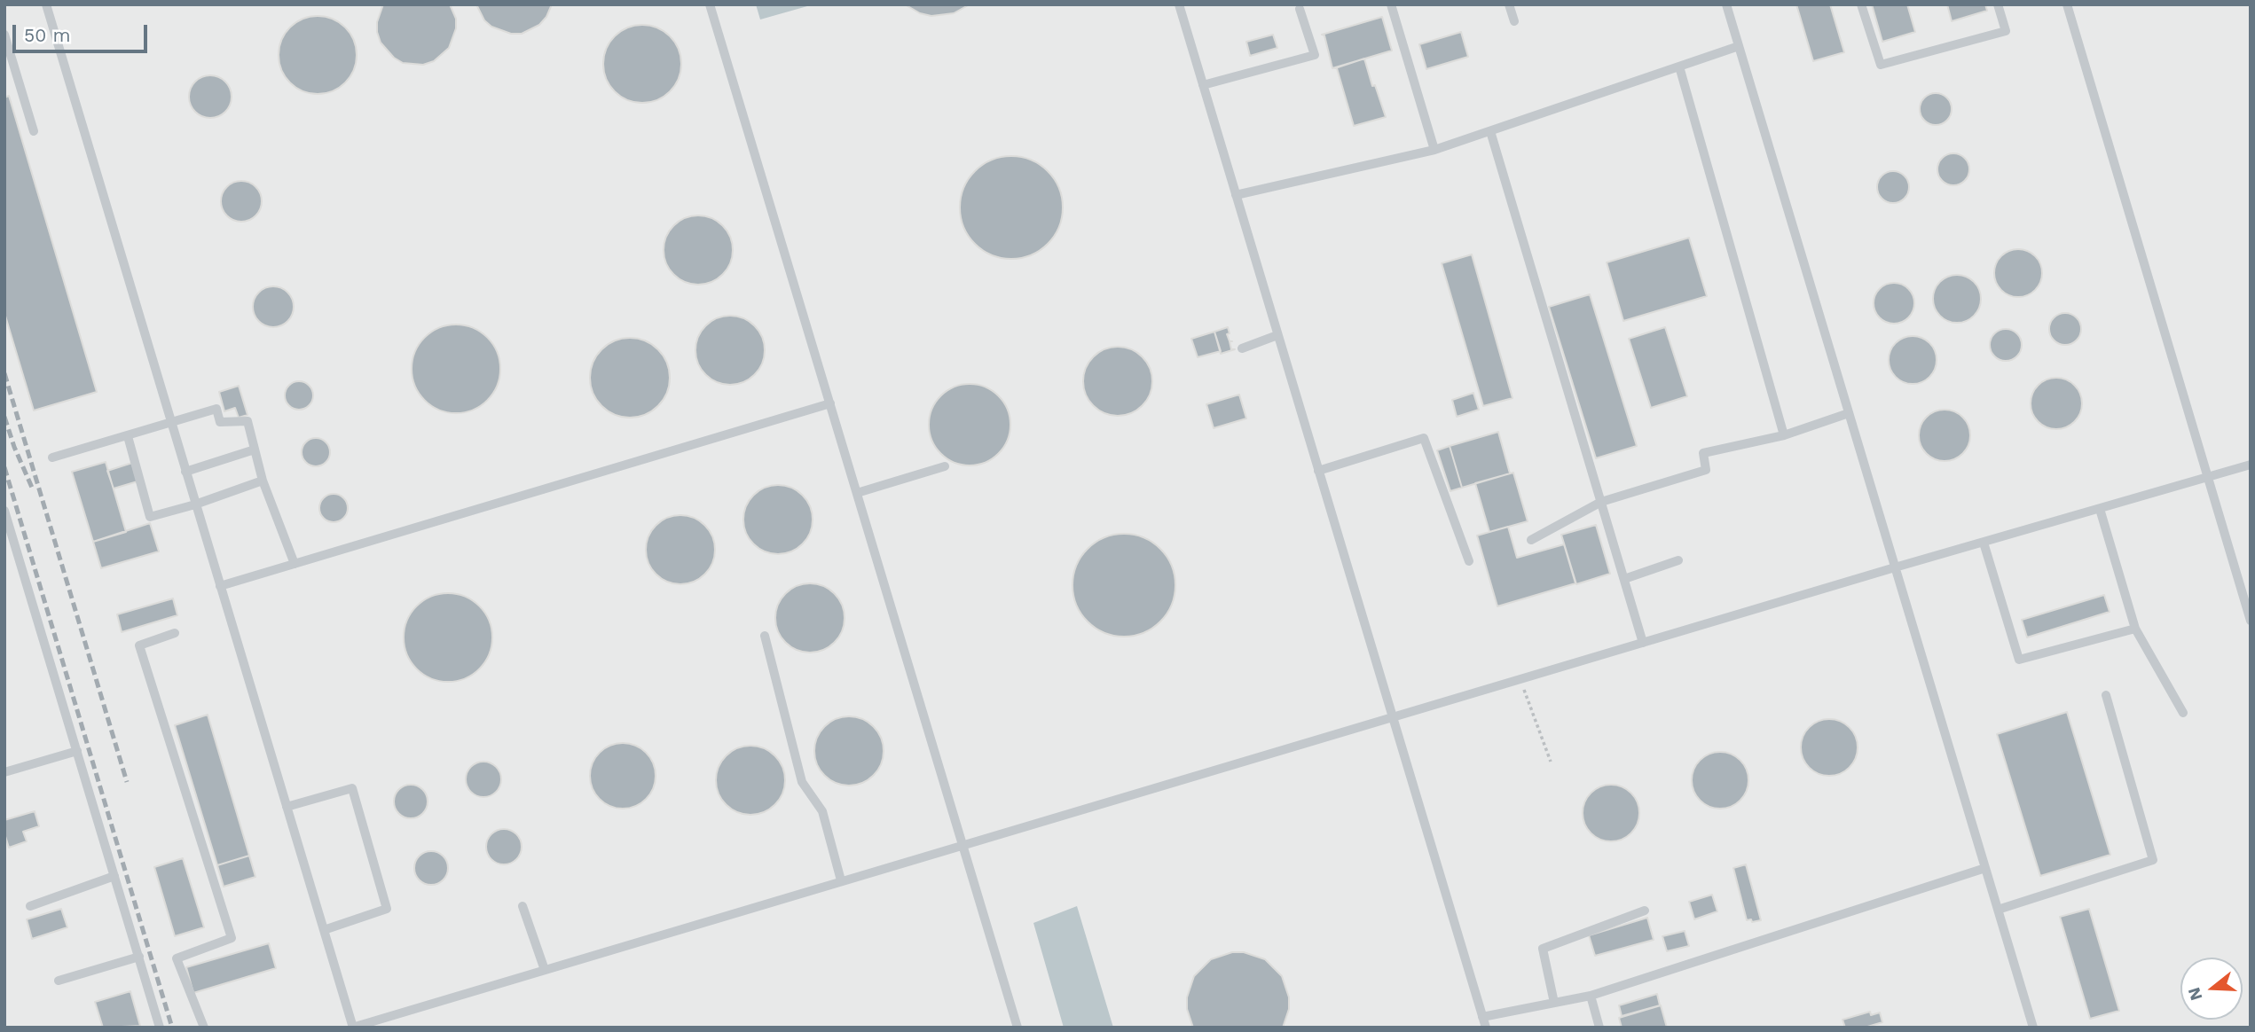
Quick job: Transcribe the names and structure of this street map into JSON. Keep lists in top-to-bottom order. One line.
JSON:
{"scale_bar":"50 m","north":"left"}
